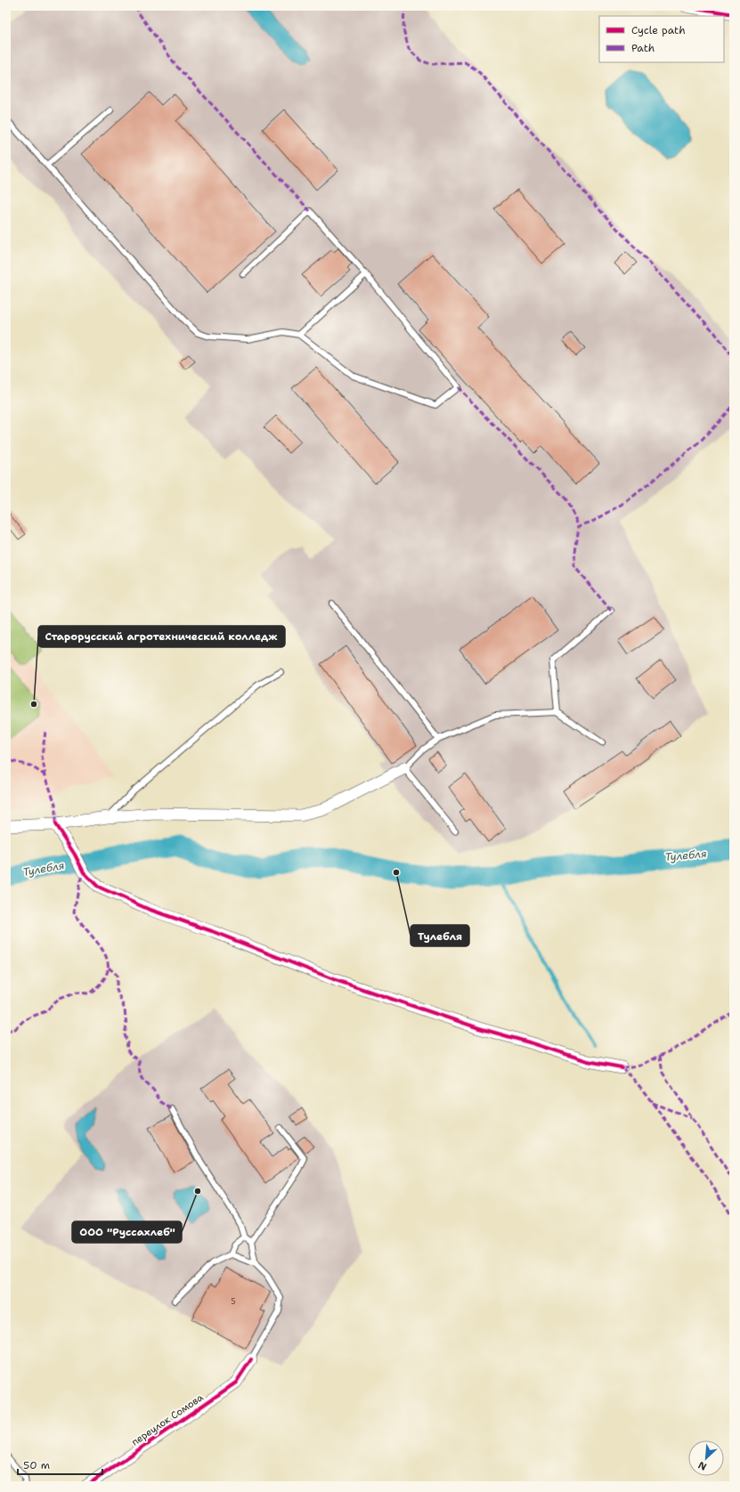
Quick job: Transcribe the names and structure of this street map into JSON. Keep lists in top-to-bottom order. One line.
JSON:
{"streets":{"street":["переулок Сомова"]},"water":["Тулебля"],"places":["Старорусский агротехнический колледж","Тулебля","ООО \"Руссахлеб\""],"house_numbers":["5"],"legend":["Cycle path","Path"],"scale_bar":"50 m","north":"bottom left"}
